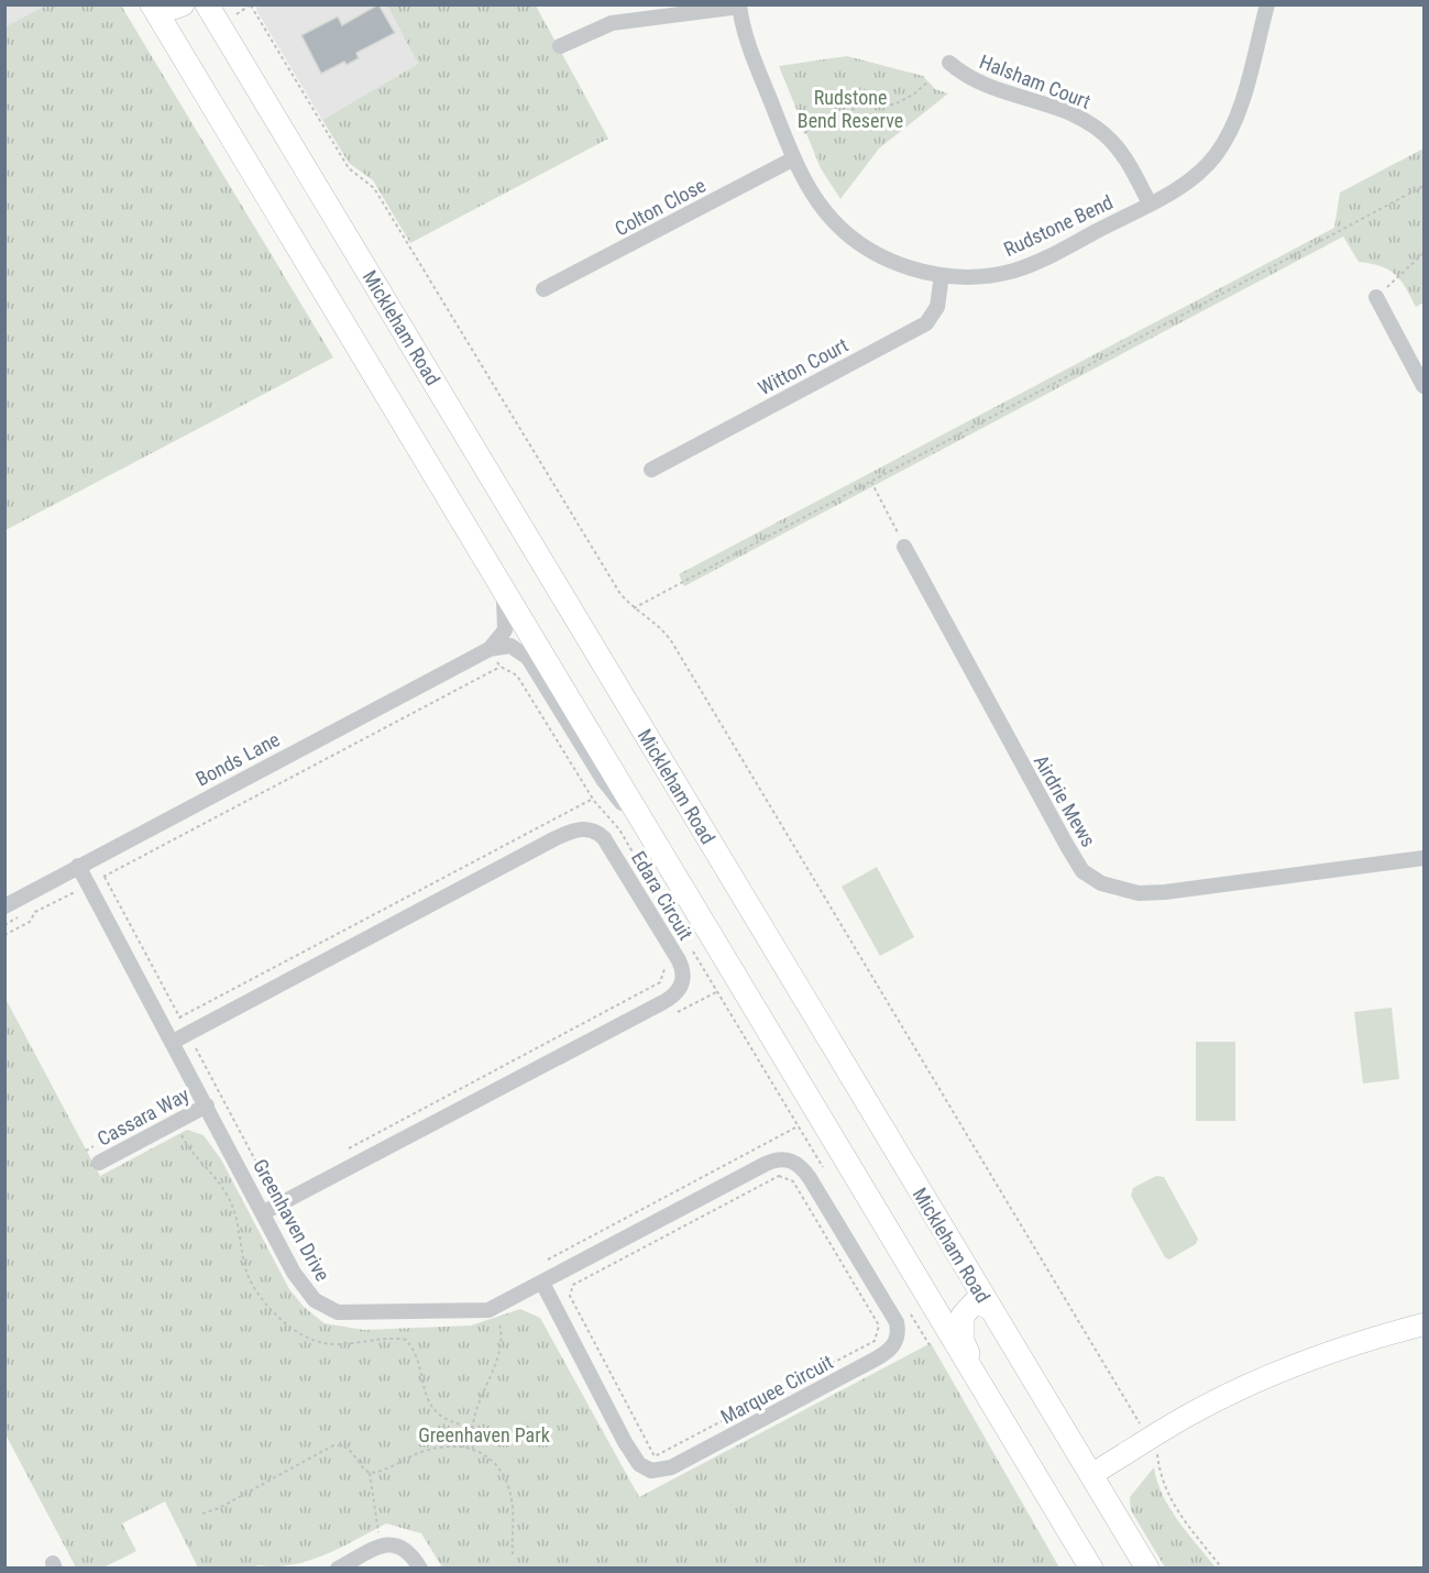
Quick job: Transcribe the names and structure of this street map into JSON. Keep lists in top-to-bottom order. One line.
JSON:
{"streets":{"main road":["Mickleham Road"],"street":["Halsham Court","Colton Close","Rudstone Bend","Witton Court","Bonds Lane","Airdrie Mews","Edara Circuit","Cassara Way","Greenhaven Drive","Marquee Circuit"]},"crossings":[["Halsham Court","Rudstone Bend"],["Colton Close","Rudstone Bend"],["Rudstone Bend","Witton Court"],["Bonds Lane","Greenhaven Drive"],["Edara Circuit","Greenhaven Drive"],["Cassara Way","Greenhaven Drive"],["Greenhaven Drive","Marquee Circuit"]],"parks":["Rudstone Bend Reserve","Greenhaven Park"]}
